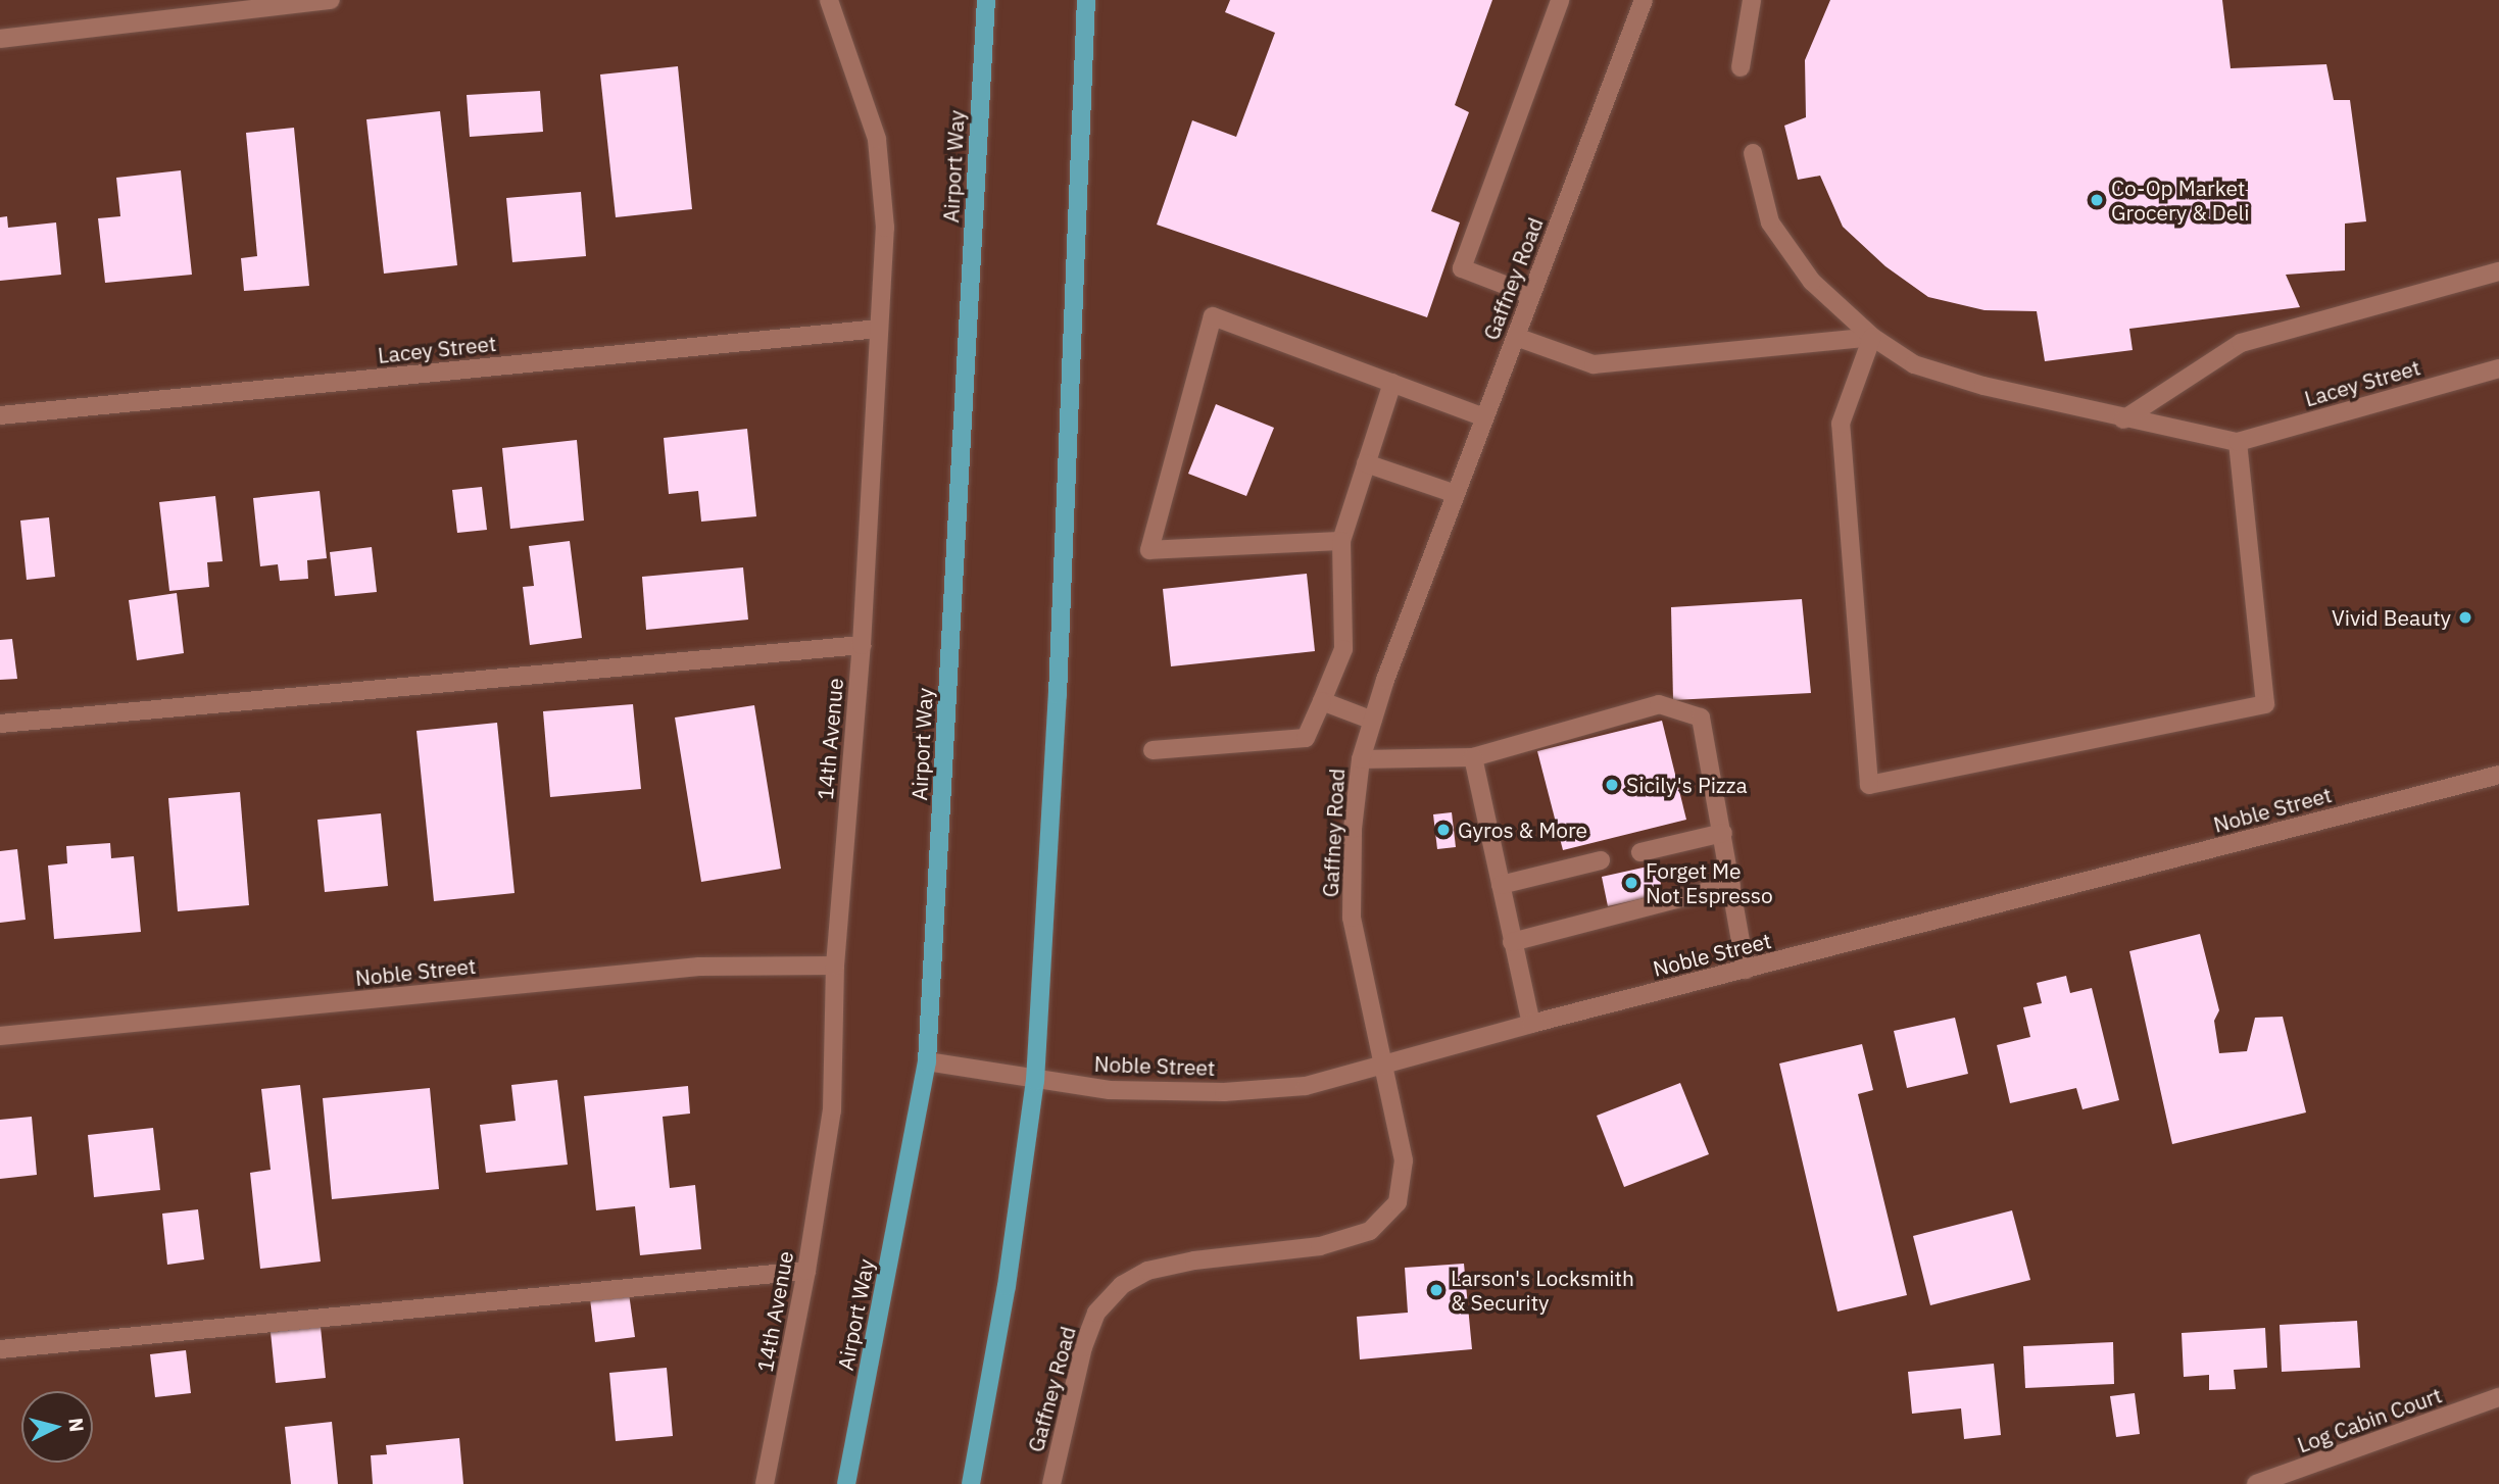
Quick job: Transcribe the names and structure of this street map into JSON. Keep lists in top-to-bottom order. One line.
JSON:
{"streets":{"main road":["Airport Way"],"street":["Gaffney Road","Lacey Street","14th Avenue","Noble Street","Log Cabin Court"]},"crossings":[["Airport Way","Noble Street"],["Gaffney Road","Noble Street"],["Lacey Street","14th Avenue"],["14th Avenue","Noble Street"]],"places":["Co-Op Market Grocery & Deli","Vivid Beauty","Sicily's Pizza","Gyros & More","Forget Me Not Espresso","Larson's Locksmith & Security"],"north":"right"}
